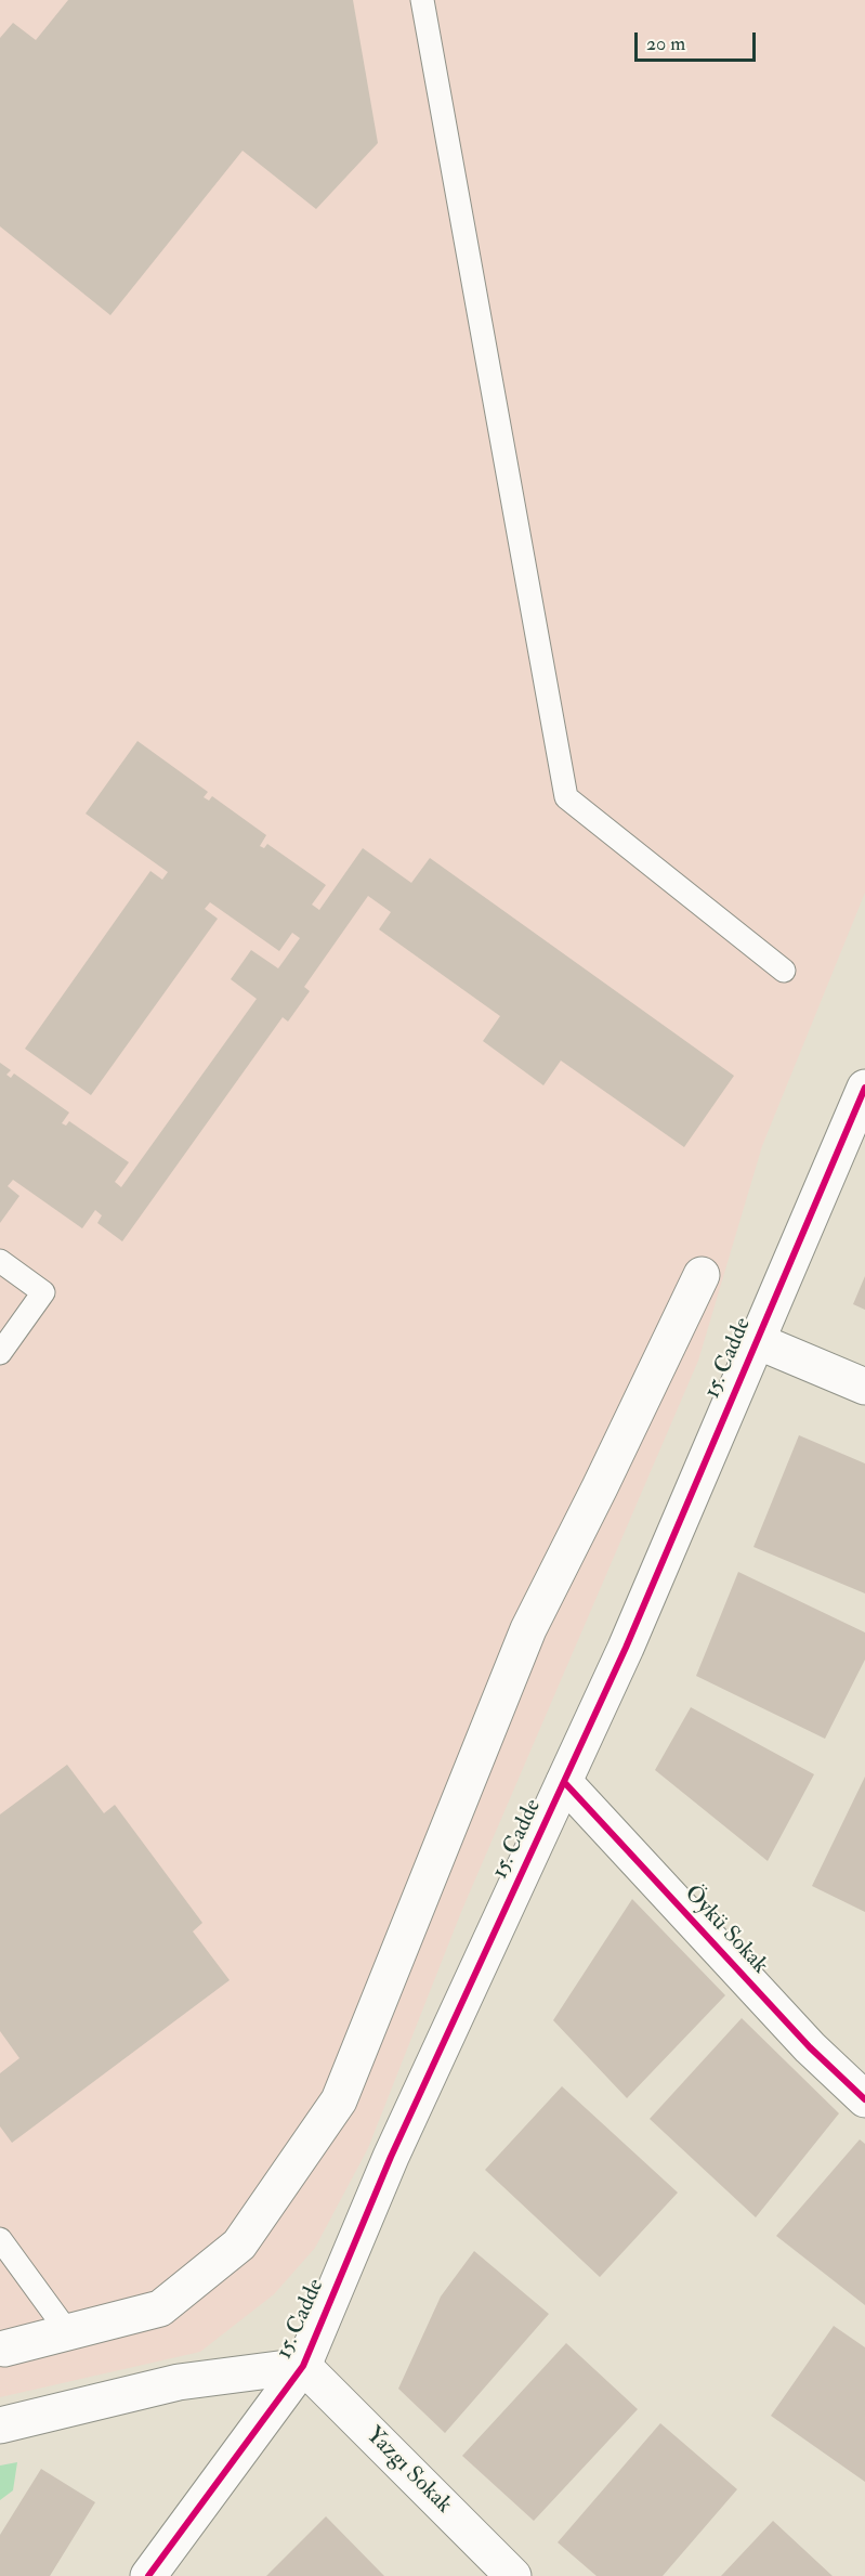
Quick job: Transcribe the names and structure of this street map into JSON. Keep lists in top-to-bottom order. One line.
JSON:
{"streets":{"street":["15. Cadde","Öykü Sokak","Yazgı Sokak"]},"crossings":[["15. Cadde","Öykü Sokak"],["15. Cadde","Yazgı Sokak"]],"scale_bar":"20 m"}
